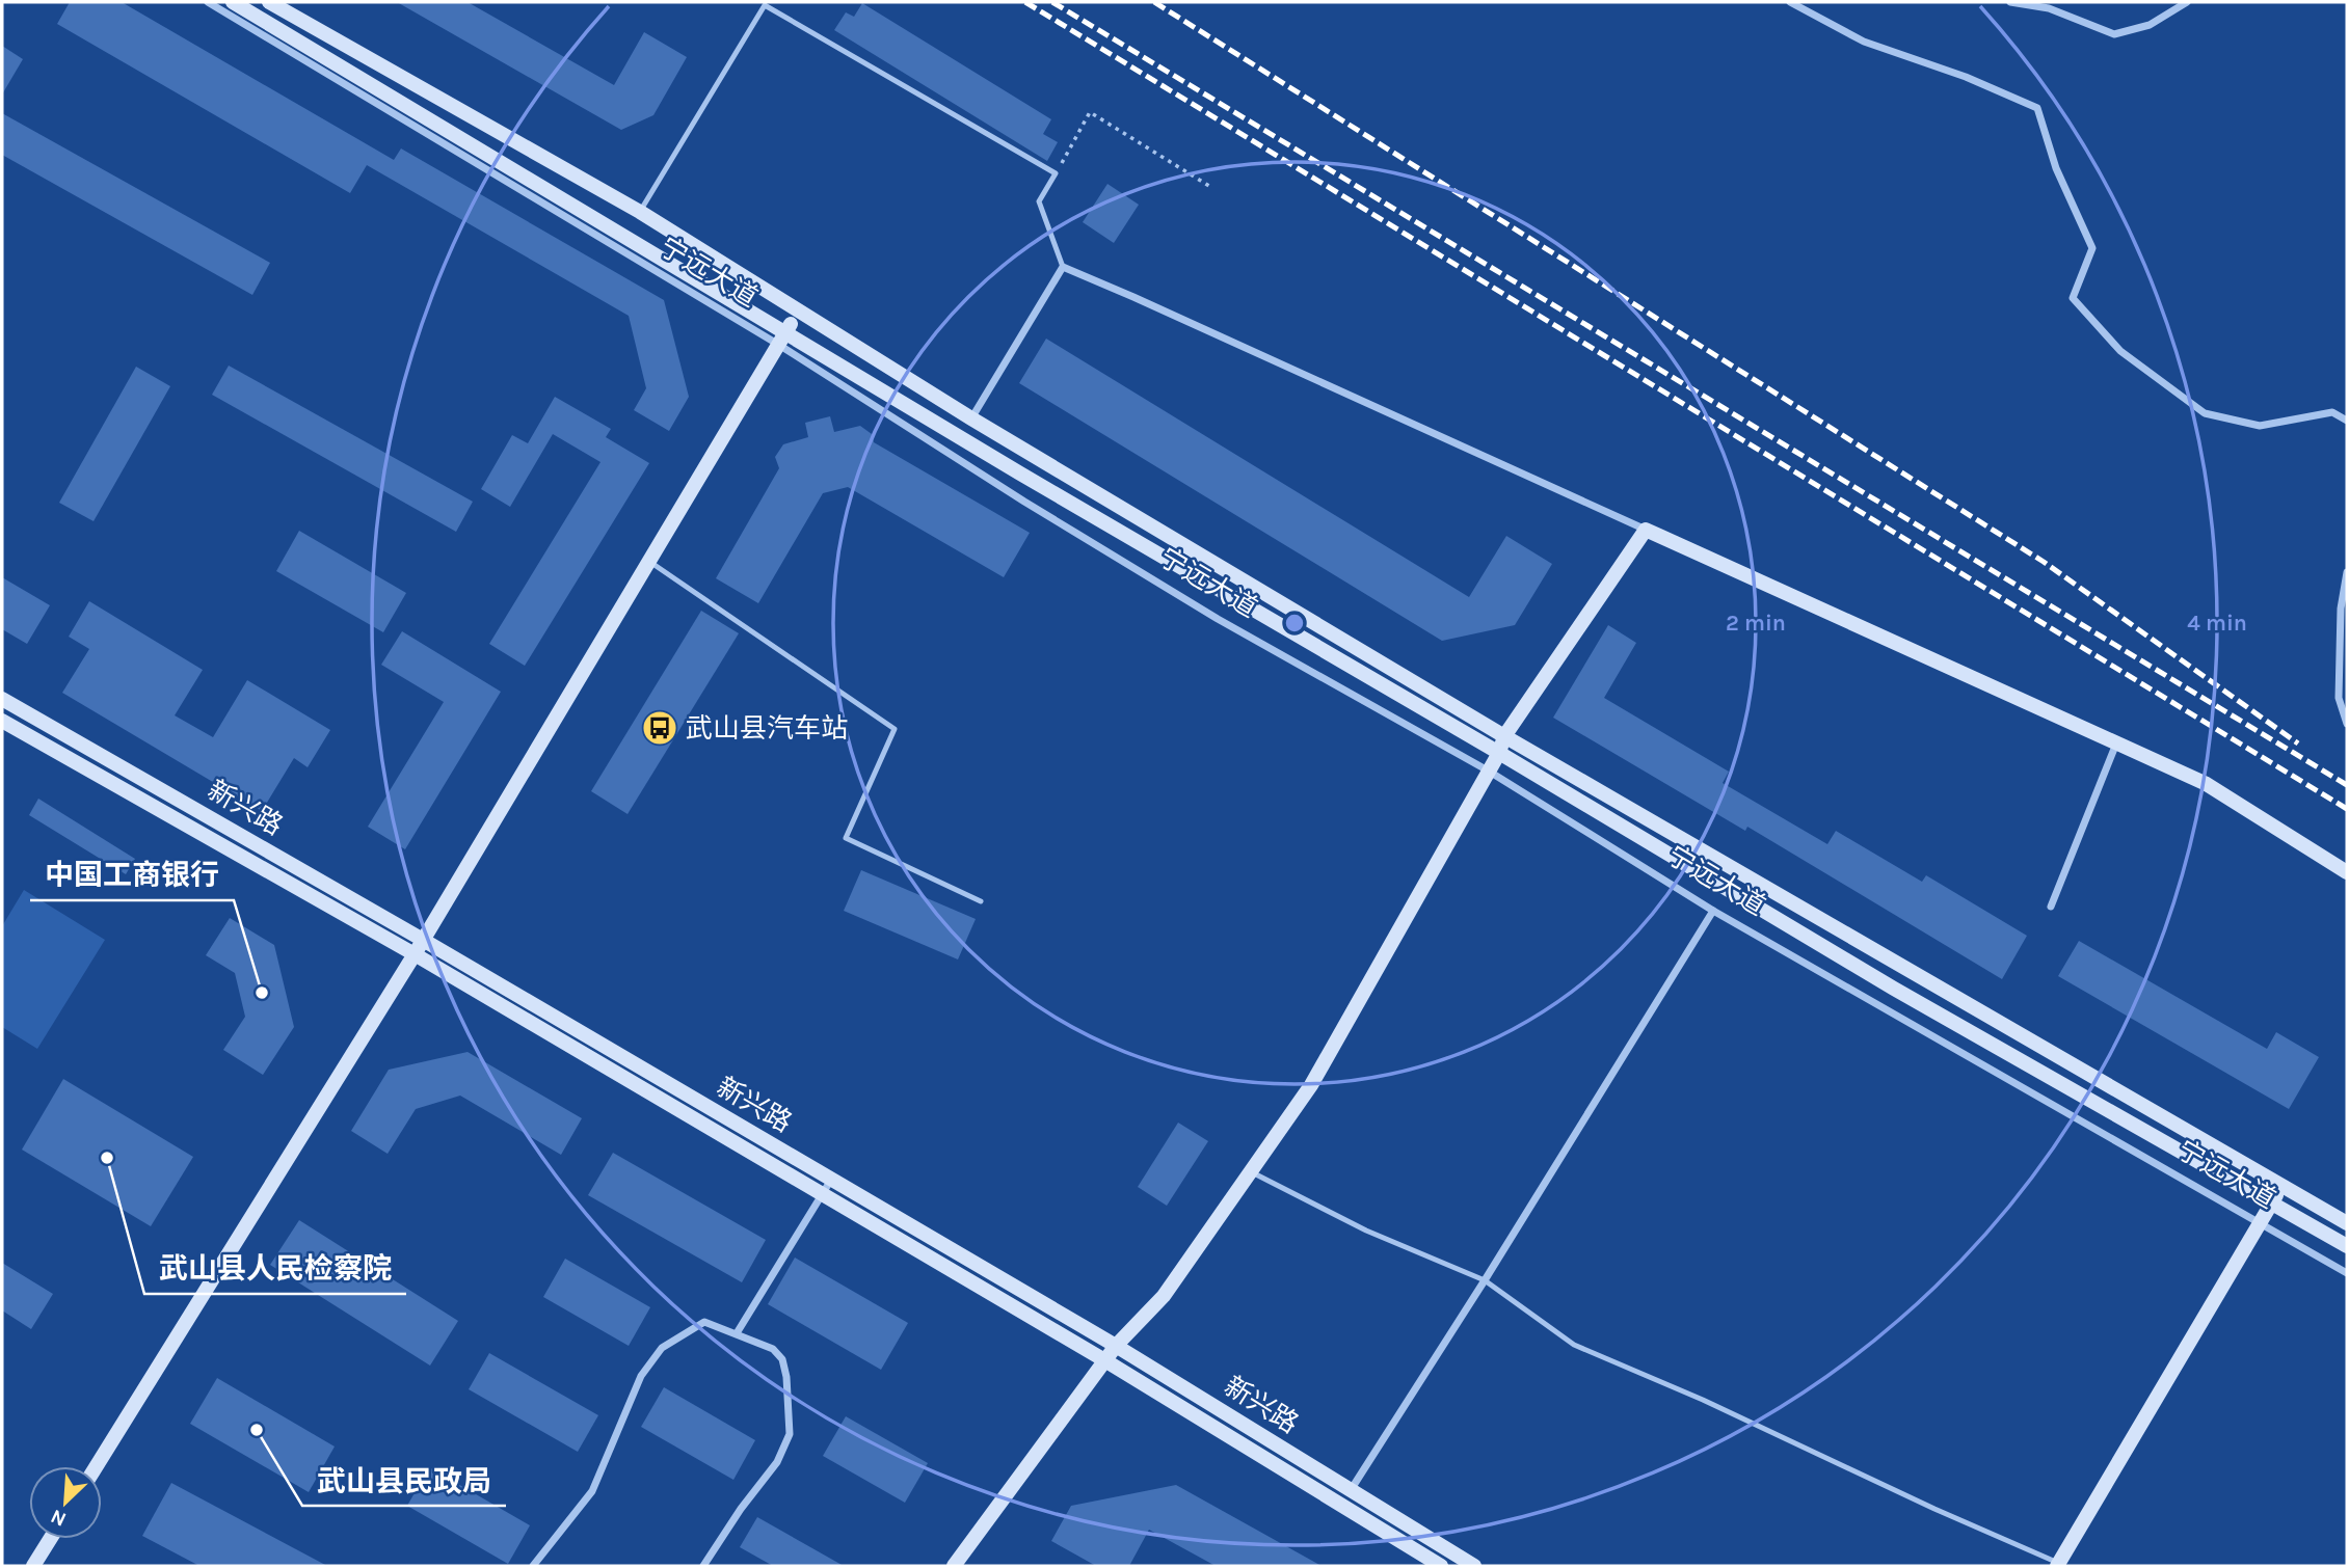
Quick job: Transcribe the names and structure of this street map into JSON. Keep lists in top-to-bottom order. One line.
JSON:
{"streets":{"main road":["宁远大道","新兴路"]},"places":{"bus stop":["武山县汽车站"],"other":["中国工商银行","武山县人民检察院","武山县民政局"]},"north":"bottom left","rings":["2 min","4 min"]}
